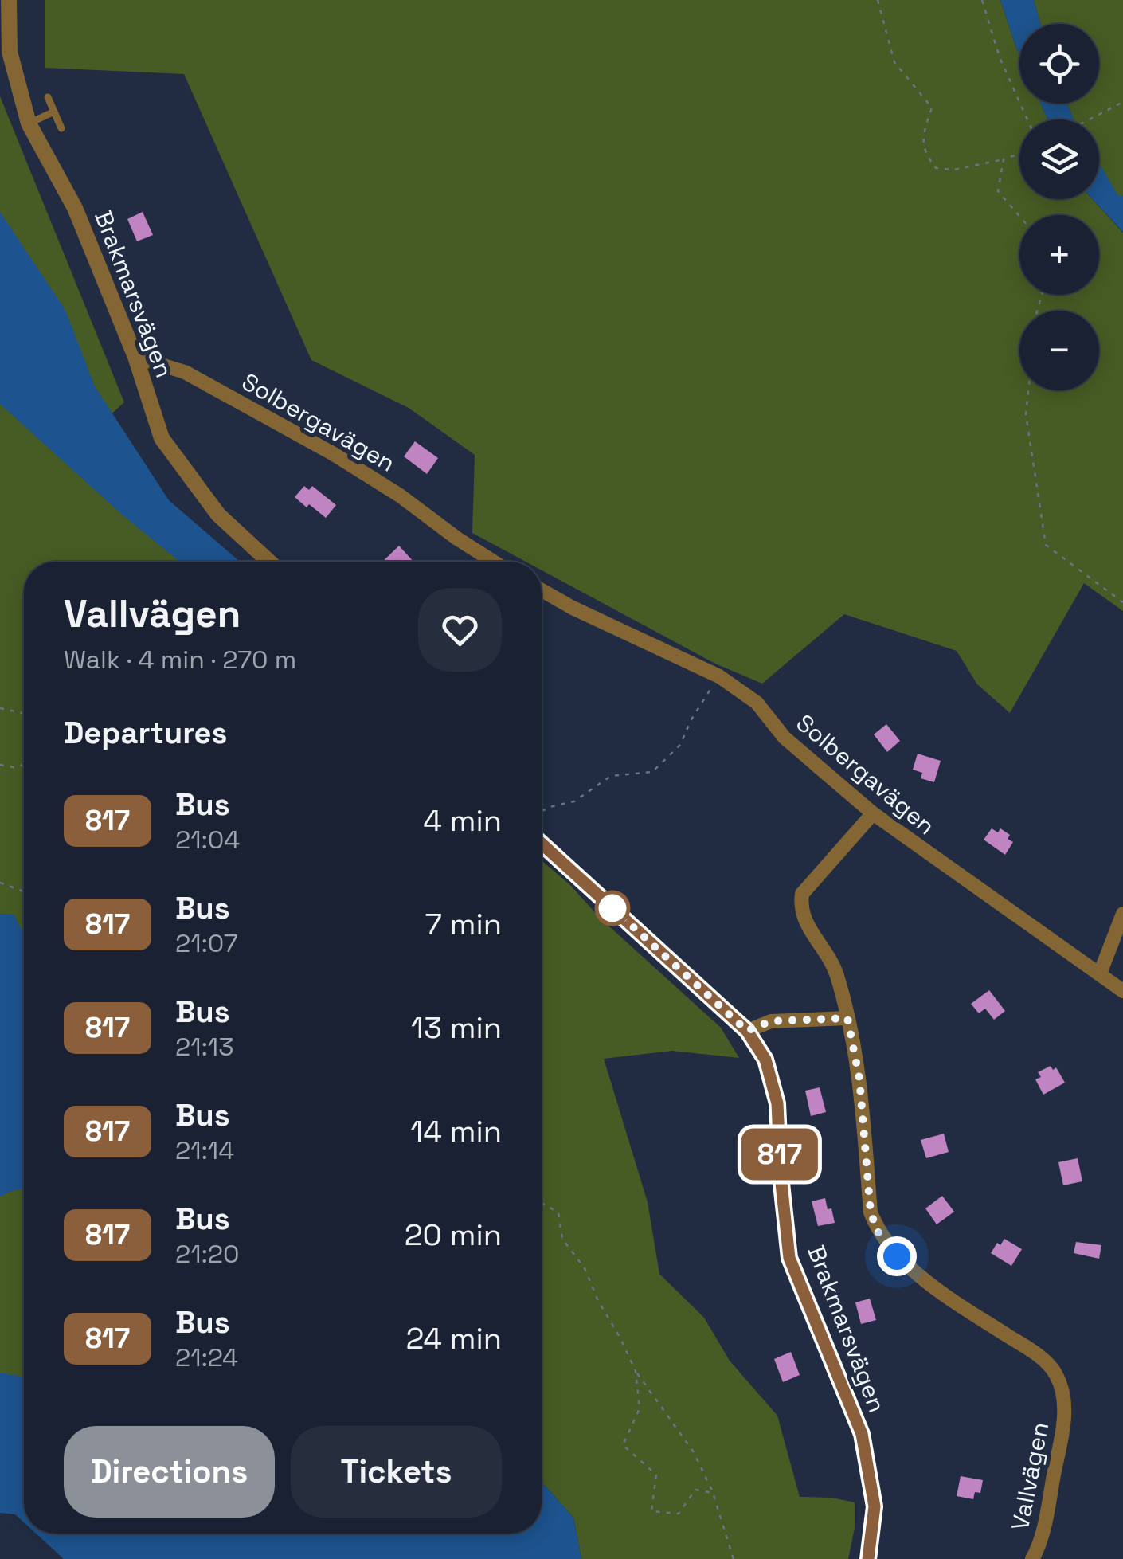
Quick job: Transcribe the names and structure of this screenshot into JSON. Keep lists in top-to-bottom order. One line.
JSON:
{"streets":{"street":["Brakmarsvägen","Solbergavägen","Vallvägen"]},"crossings":[["Brakmarsvägen","Solbergavägen"],["Solbergavägen","Vallvägen"]],"lines":["bus line 817"],"page":{"on_map":"817","map_buttons":["+","−"],"heading":[["Vallvägen","Walk · 4 min · 270 m"],"Departures"],"list":[{"mark":"817","name":"Bus","note":"21:04","value":"4 min"},{"mark":"817","name":"Bus","note":"21:07","value":"7 min"},{"mark":"817","name":"Bus","note":"21:13","value":"13 min"},{"mark":"817","name":"Bus","note":"21:14","value":"14 min"},{"mark":"817","name":"Bus","note":"21:20","value":"20 min"},{"mark":"817","name":"Bus","note":"21:24","value":"24 min"}],"buttons":["Directions","Tickets"]}}
